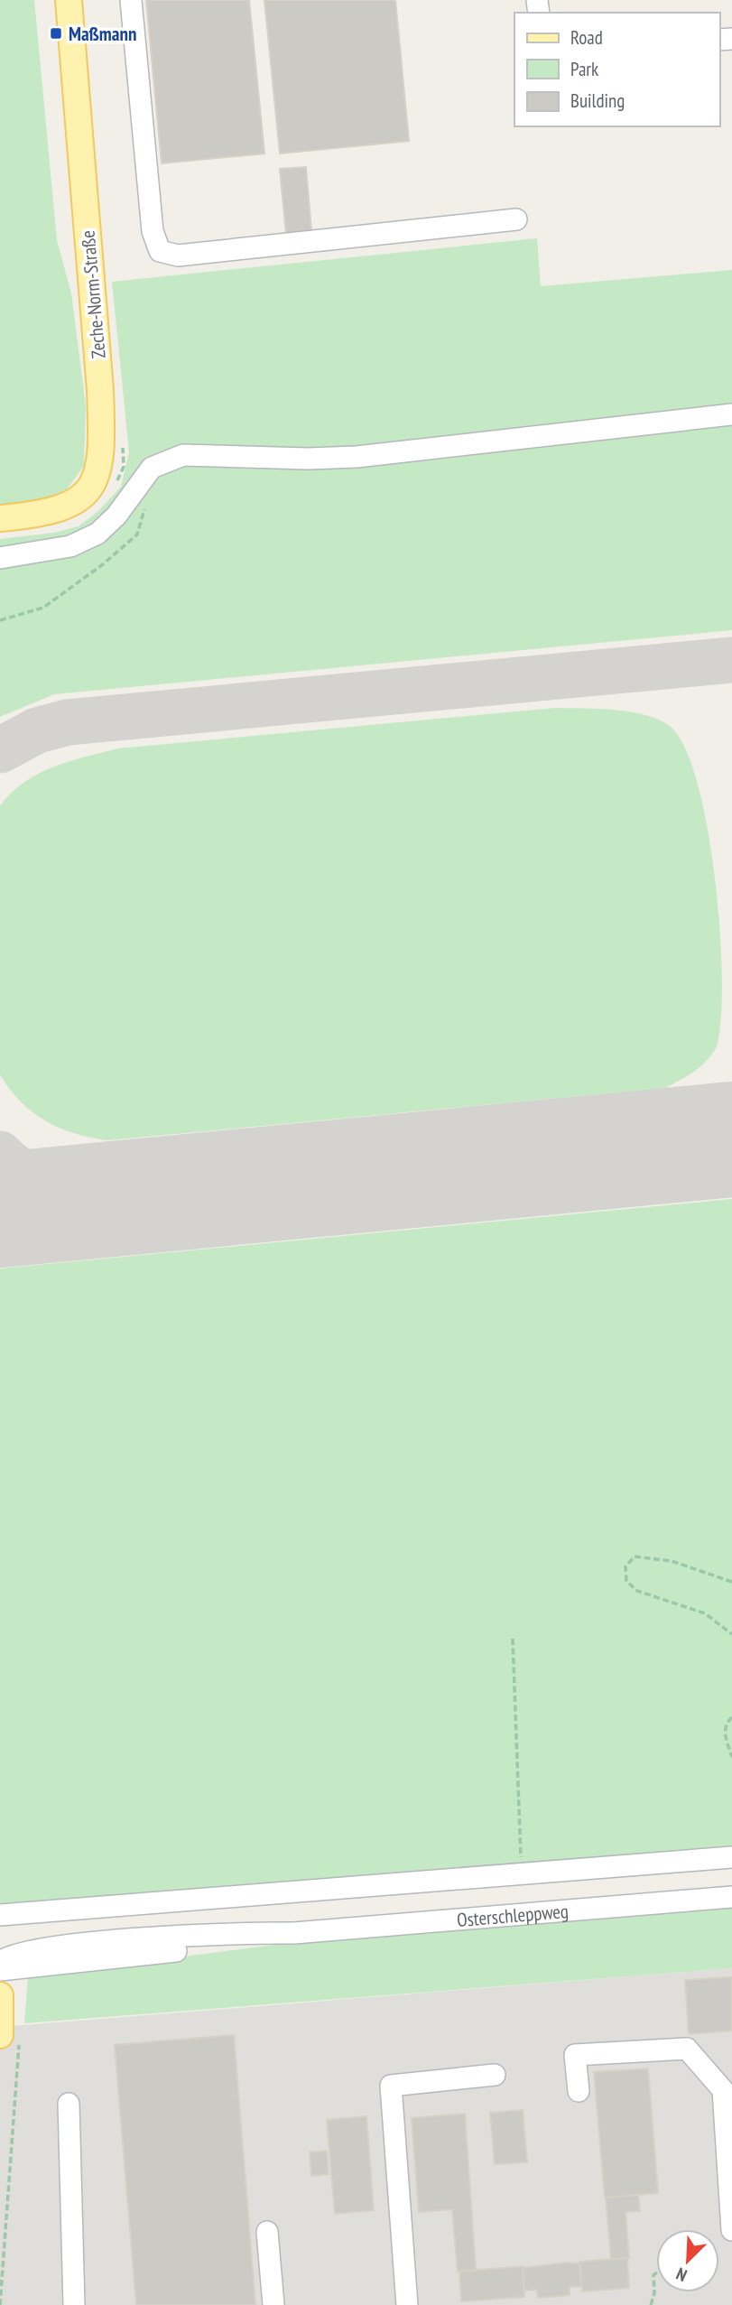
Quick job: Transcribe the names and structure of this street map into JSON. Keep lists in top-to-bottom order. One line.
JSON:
{"streets":{"main road":["Zeche-Norm-Straße"],"street":["Osterschleppweg"]},"places":{"transit":["Maßmann"]},"legend":["Road","Park","Building"],"north":"bottom left"}
